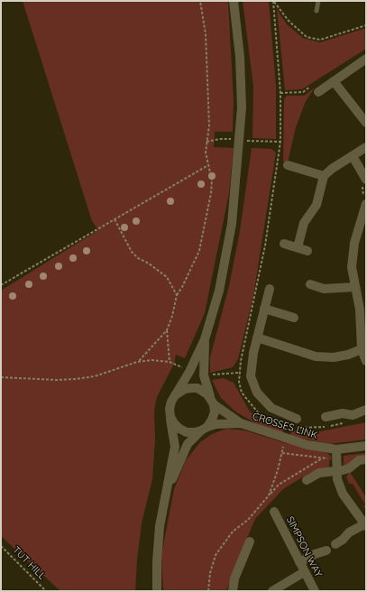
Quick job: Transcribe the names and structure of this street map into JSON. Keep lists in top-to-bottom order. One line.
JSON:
{"streets":{"street":["CROSSES LINK","SIMPSON WAY"],"path":["TUT HILL"]}}
